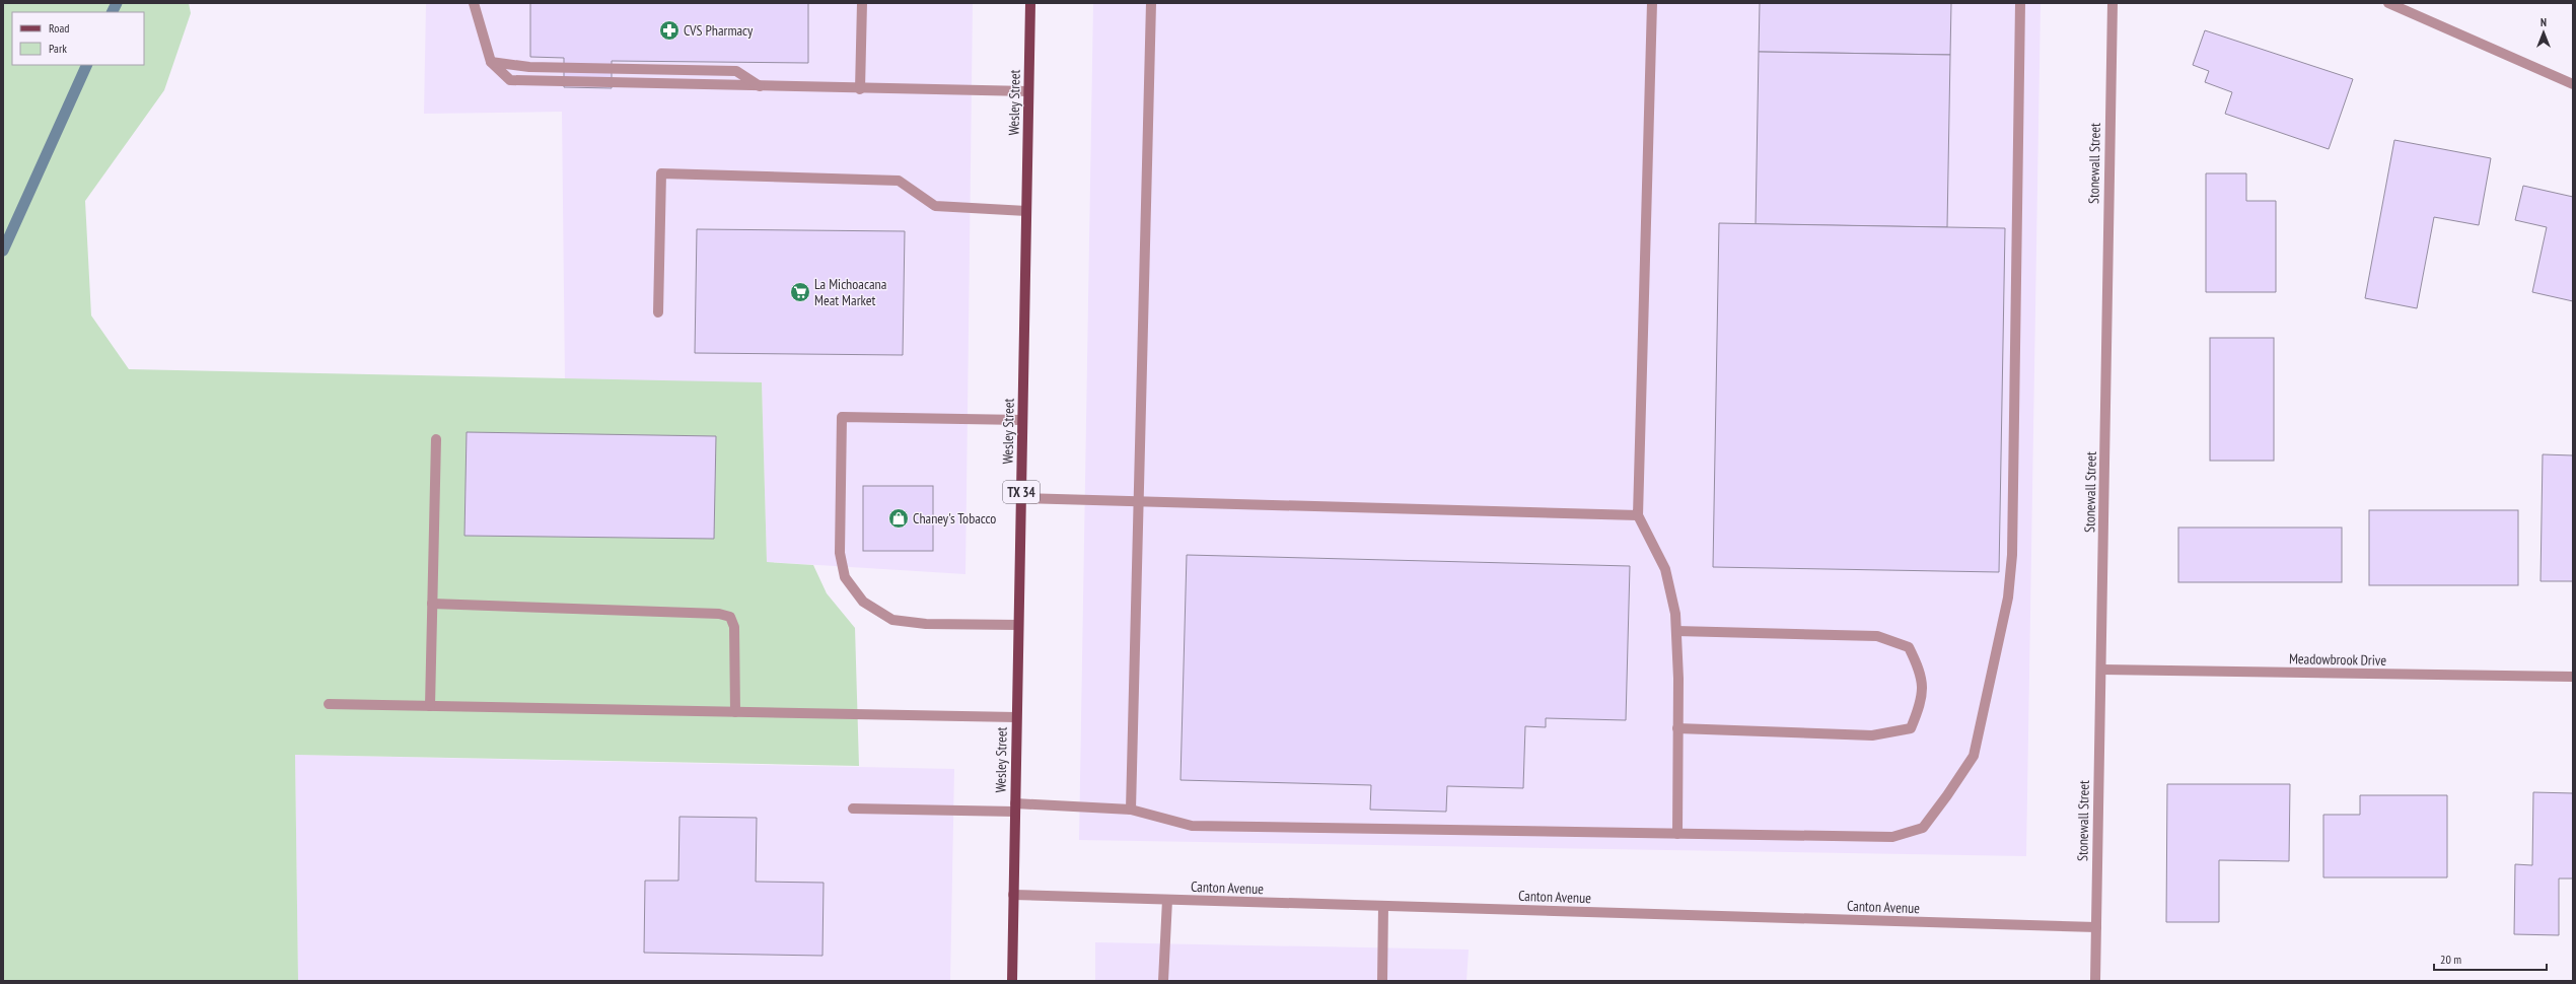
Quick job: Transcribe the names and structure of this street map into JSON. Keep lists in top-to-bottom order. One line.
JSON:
{"streets":{"main road":["Wesley Street","TX 34"],"street":["Stonewall Street","Meadowbrook Drive","Canton Avenue"]},"crossings":[["Wesley Street","Canton Avenue"],["Stonewall Street","Meadowbrook Drive"],["Stonewall Street","Canton Avenue"]],"places":{"pharmacy":["CVS Pharmacy"],"supermarket":["La Michoacana Meat Market"],"shop":["Chaney's Tobacco"]},"legend":["Road","Park"],"scale_bar":"20 m","north":"top"}
